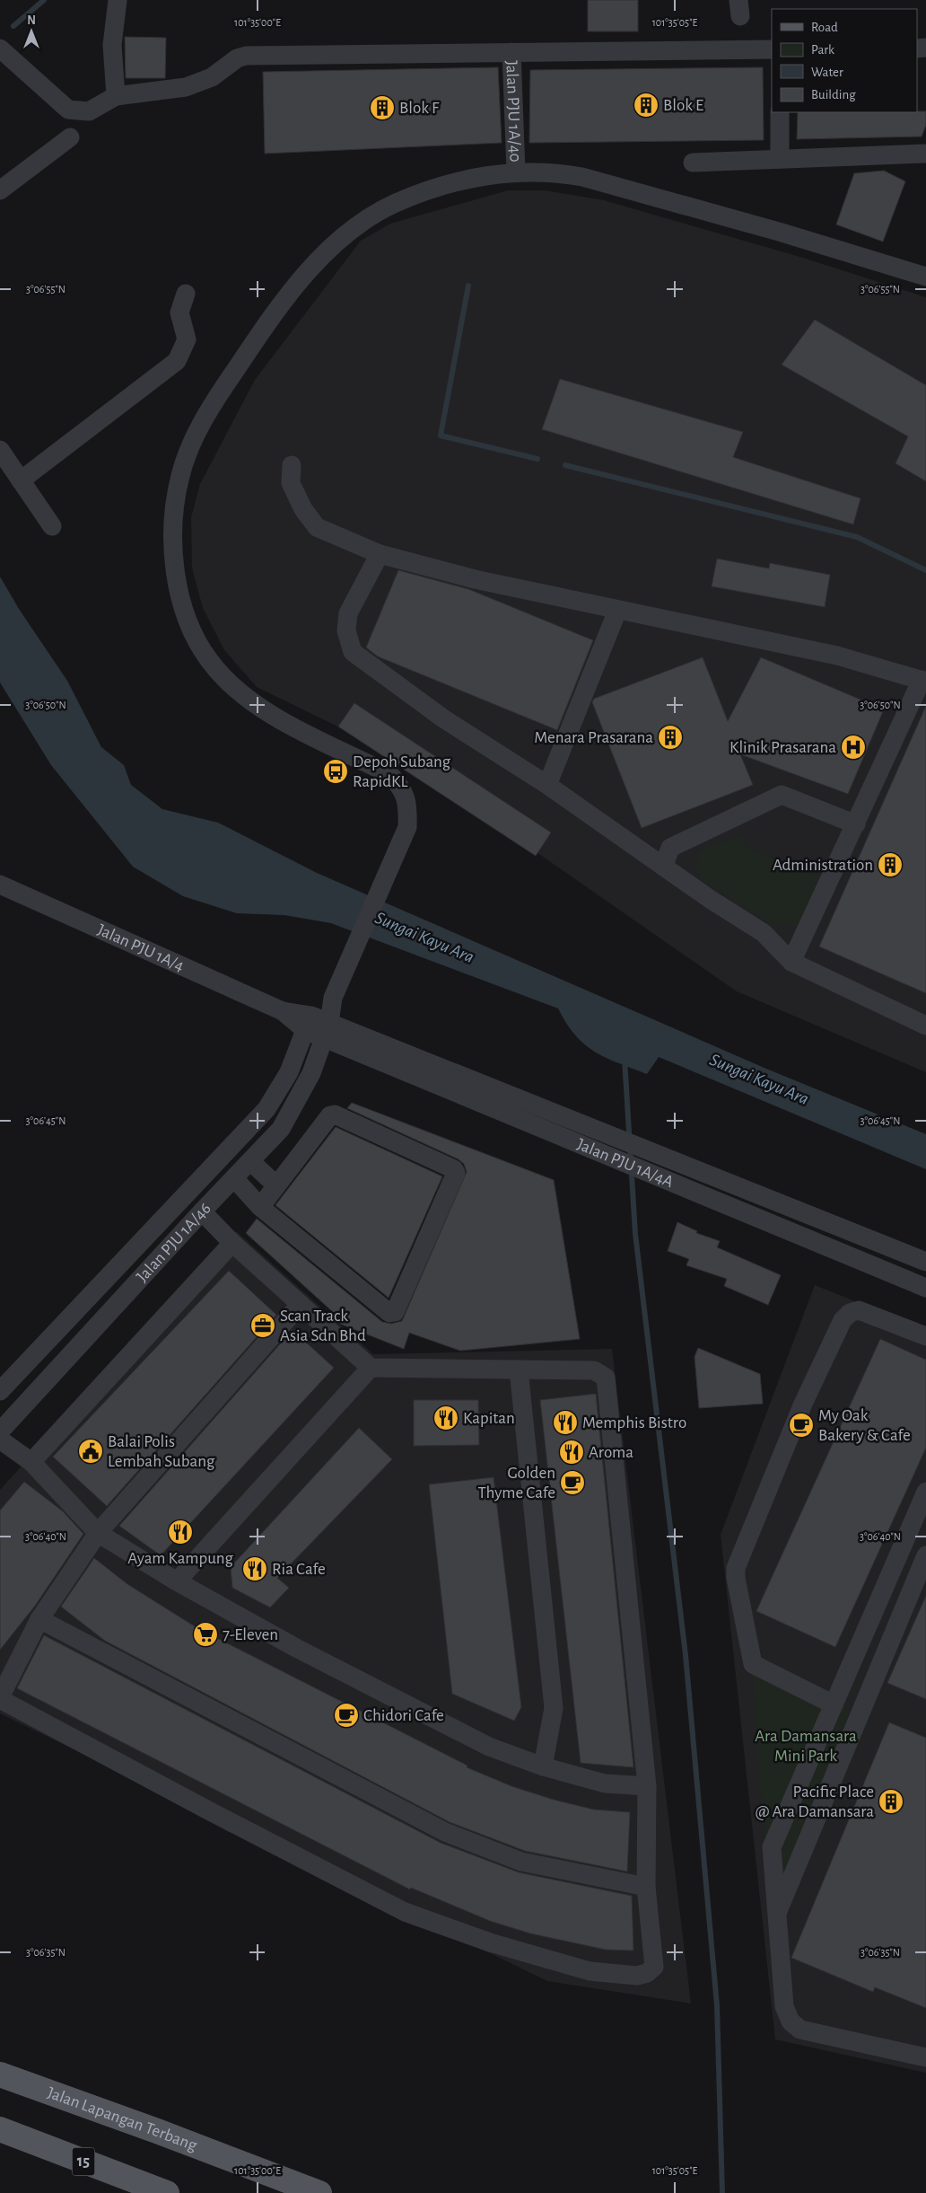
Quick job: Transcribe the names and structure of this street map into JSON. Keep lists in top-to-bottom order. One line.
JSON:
{"streets":{"main road":["Jalan Lapangan Terbang","15"],"street":["Jalan PJU 1A/40","Jalan PJU 1A/4","Jalan PJU 1A/4A","Jalan PJU 1A/46"]},"crossings":[["Jalan PJU 1A/4","Jalan PJU 1A/4A"],["Jalan PJU 1A/4","Jalan PJU 1A/46"],["Jalan PJU 1A/4A","Jalan PJU 1A/46"]],"water":["Sungai Kayu Ara"],"parks":["Ara Damansara Mini Park"],"places":{"building":["Blok E","Blok F","Menara Prasarana","Administration","Pacific Place @ Ara Damansara"],"hospital":["Klinik Prasarana"],"bus stop":["Depoh Subang RapidKL"],"office":["Scan Track Asia Sdn Bhd"],"restaurant":["Kapitan","Memphis Bistro","Aroma","Ayam Kampung","Ria Cafe"],"cafe":["My Oak Bakery & Cafe","Golden Thyme Cafe","Chidori Cafe"],"public building":["Balai Polis Lembah Subang"],"supermarket":["7-Eleven"]},"legend":["Road","Park","Water","Building"],"north":"top","coordinates":["101°35'00\"E","101°35'05\"E","3°06'55\"N","3°06'50\"N","3°06'45\"N","3°06'40\"N","3°06'35\"N"]}
